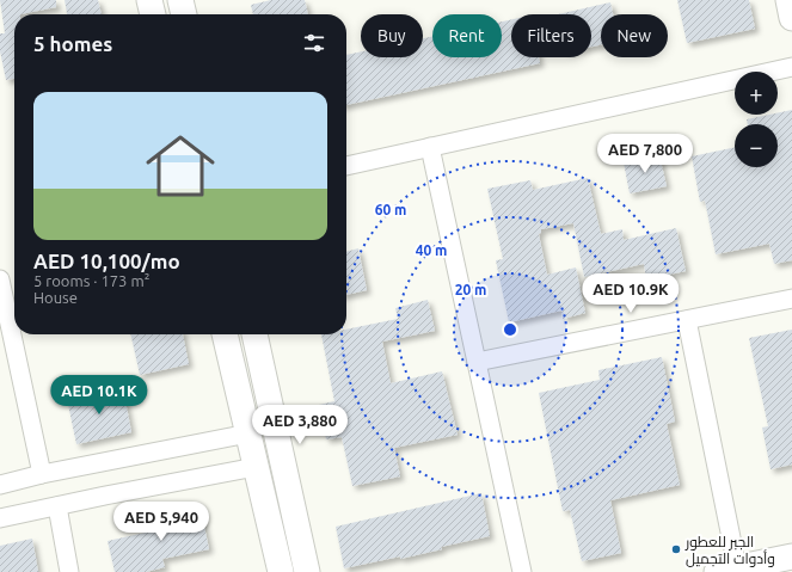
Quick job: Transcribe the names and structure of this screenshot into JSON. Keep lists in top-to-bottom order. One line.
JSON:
{"places":["الجبر للعطور وأدوات التجميل"],"page":{"chip":["Buy","Rent","Filters","New"],"heading":"5 homes","map_buttons":["+","−"],"list":[{"name":"AED 10,100/mo","note":"5 rooms · 173 m² · House"}],"price":["AED 7,800","AED 10.9K","AED 10.1K","AED 3,880","AED 5,940"]},"rings":["60 m","40 m","20 m"]}
